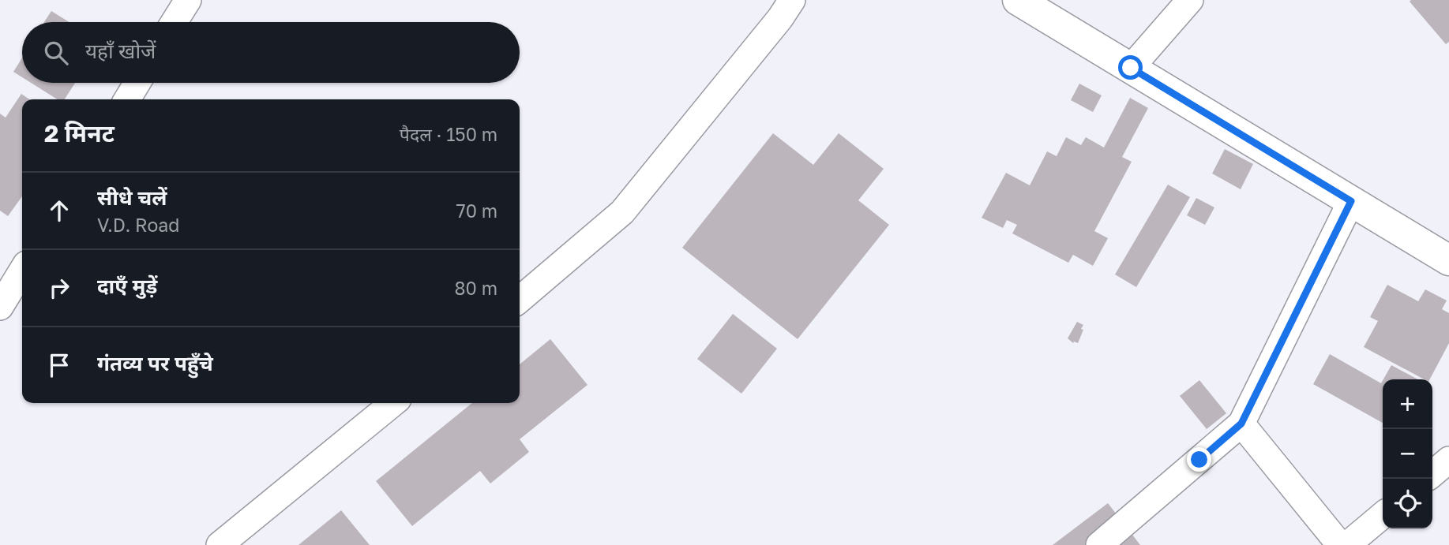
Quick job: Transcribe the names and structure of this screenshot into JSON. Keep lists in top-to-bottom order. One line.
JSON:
{"page":{"search":"यहाँ खोजें","heading":["2 मिनट","पैदल · 150 m"],"list":[["सीधे चलें","V.D. Road","70 m"],["दाएँ मुड़ें","80 m"],"गंतव्य पर पहुँचे"],"map_buttons":["+","−"]}}
